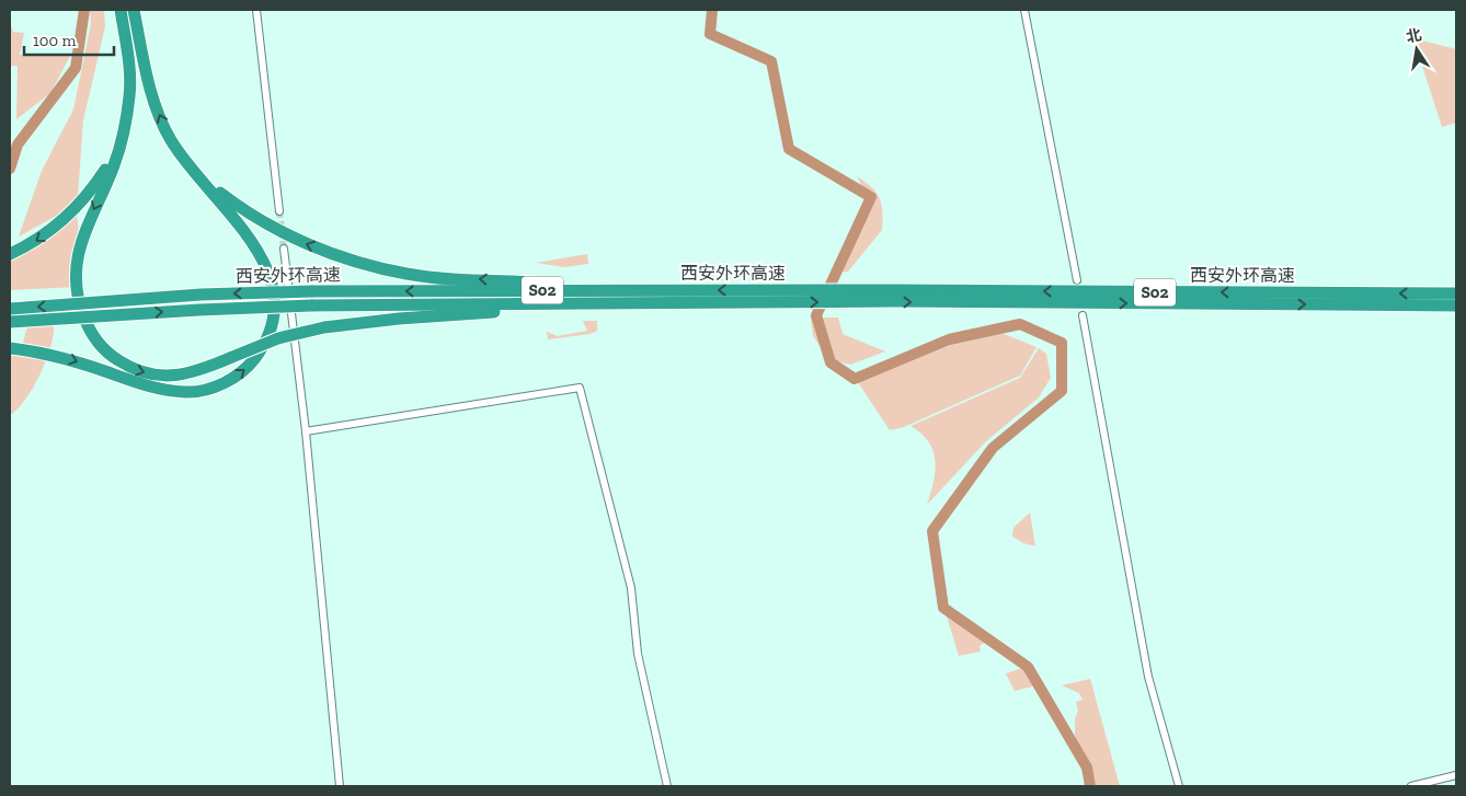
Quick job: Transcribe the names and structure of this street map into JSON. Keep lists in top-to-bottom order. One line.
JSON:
{"streets":{"highway":["西安外环高速","S02"]},"scale_bar":"100 m","north":"top"}
